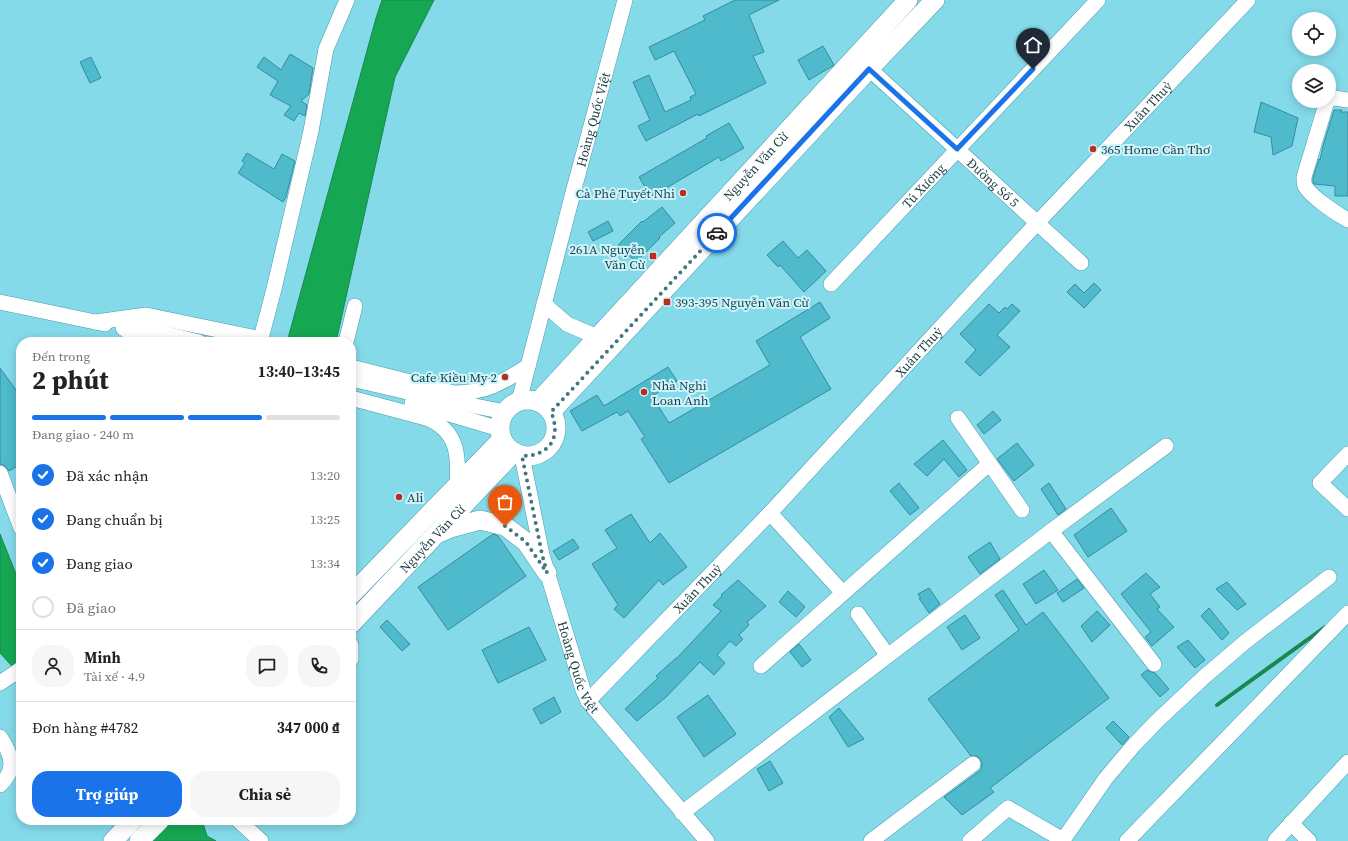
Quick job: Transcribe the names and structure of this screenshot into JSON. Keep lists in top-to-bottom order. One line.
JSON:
{"streets":{"main road":["Nguyễn Văn Cừ"],"street":["Xuân Thuỷ","Hoàng Quốc Việt","Đường Số 5","Tú Xương"]},"crossings":[["Xuân Thuỷ","Hoàng Quốc Việt"],["Xuân Thuỷ","Đường Số 5"],["Hoàng Quốc Việt","Nguyễn Văn Cừ"],["Nguyễn Văn Cừ","Đường Số 5"],["Đường Số 5","Tú Xương"]],"places":{"other":["365 Home Cần Thơ","Cà Phê Tuyết Nhi","Cafe Kiều My 2","Nhà Nghỉ Loan Anh","Ali"],"transit":["261A Nguyễn Văn Cừ","393-395 Nguyễn Văn Cừ"]},"page":{"heading":["2 phút","Đến trong","13:40–13:45"],"panel":["Minh","Tài xế · 4.9","Đơn hàng #4782","347 000 ₫"],"bar":"Đang giao · 240 m","list":[["Đã xác nhận","13:20"],["Đang chuẩn bị","13:25"],["Đang giao","13:34"],"Đã giao"],"buttons":["Trợ giúp","Chia sẻ"]}}
